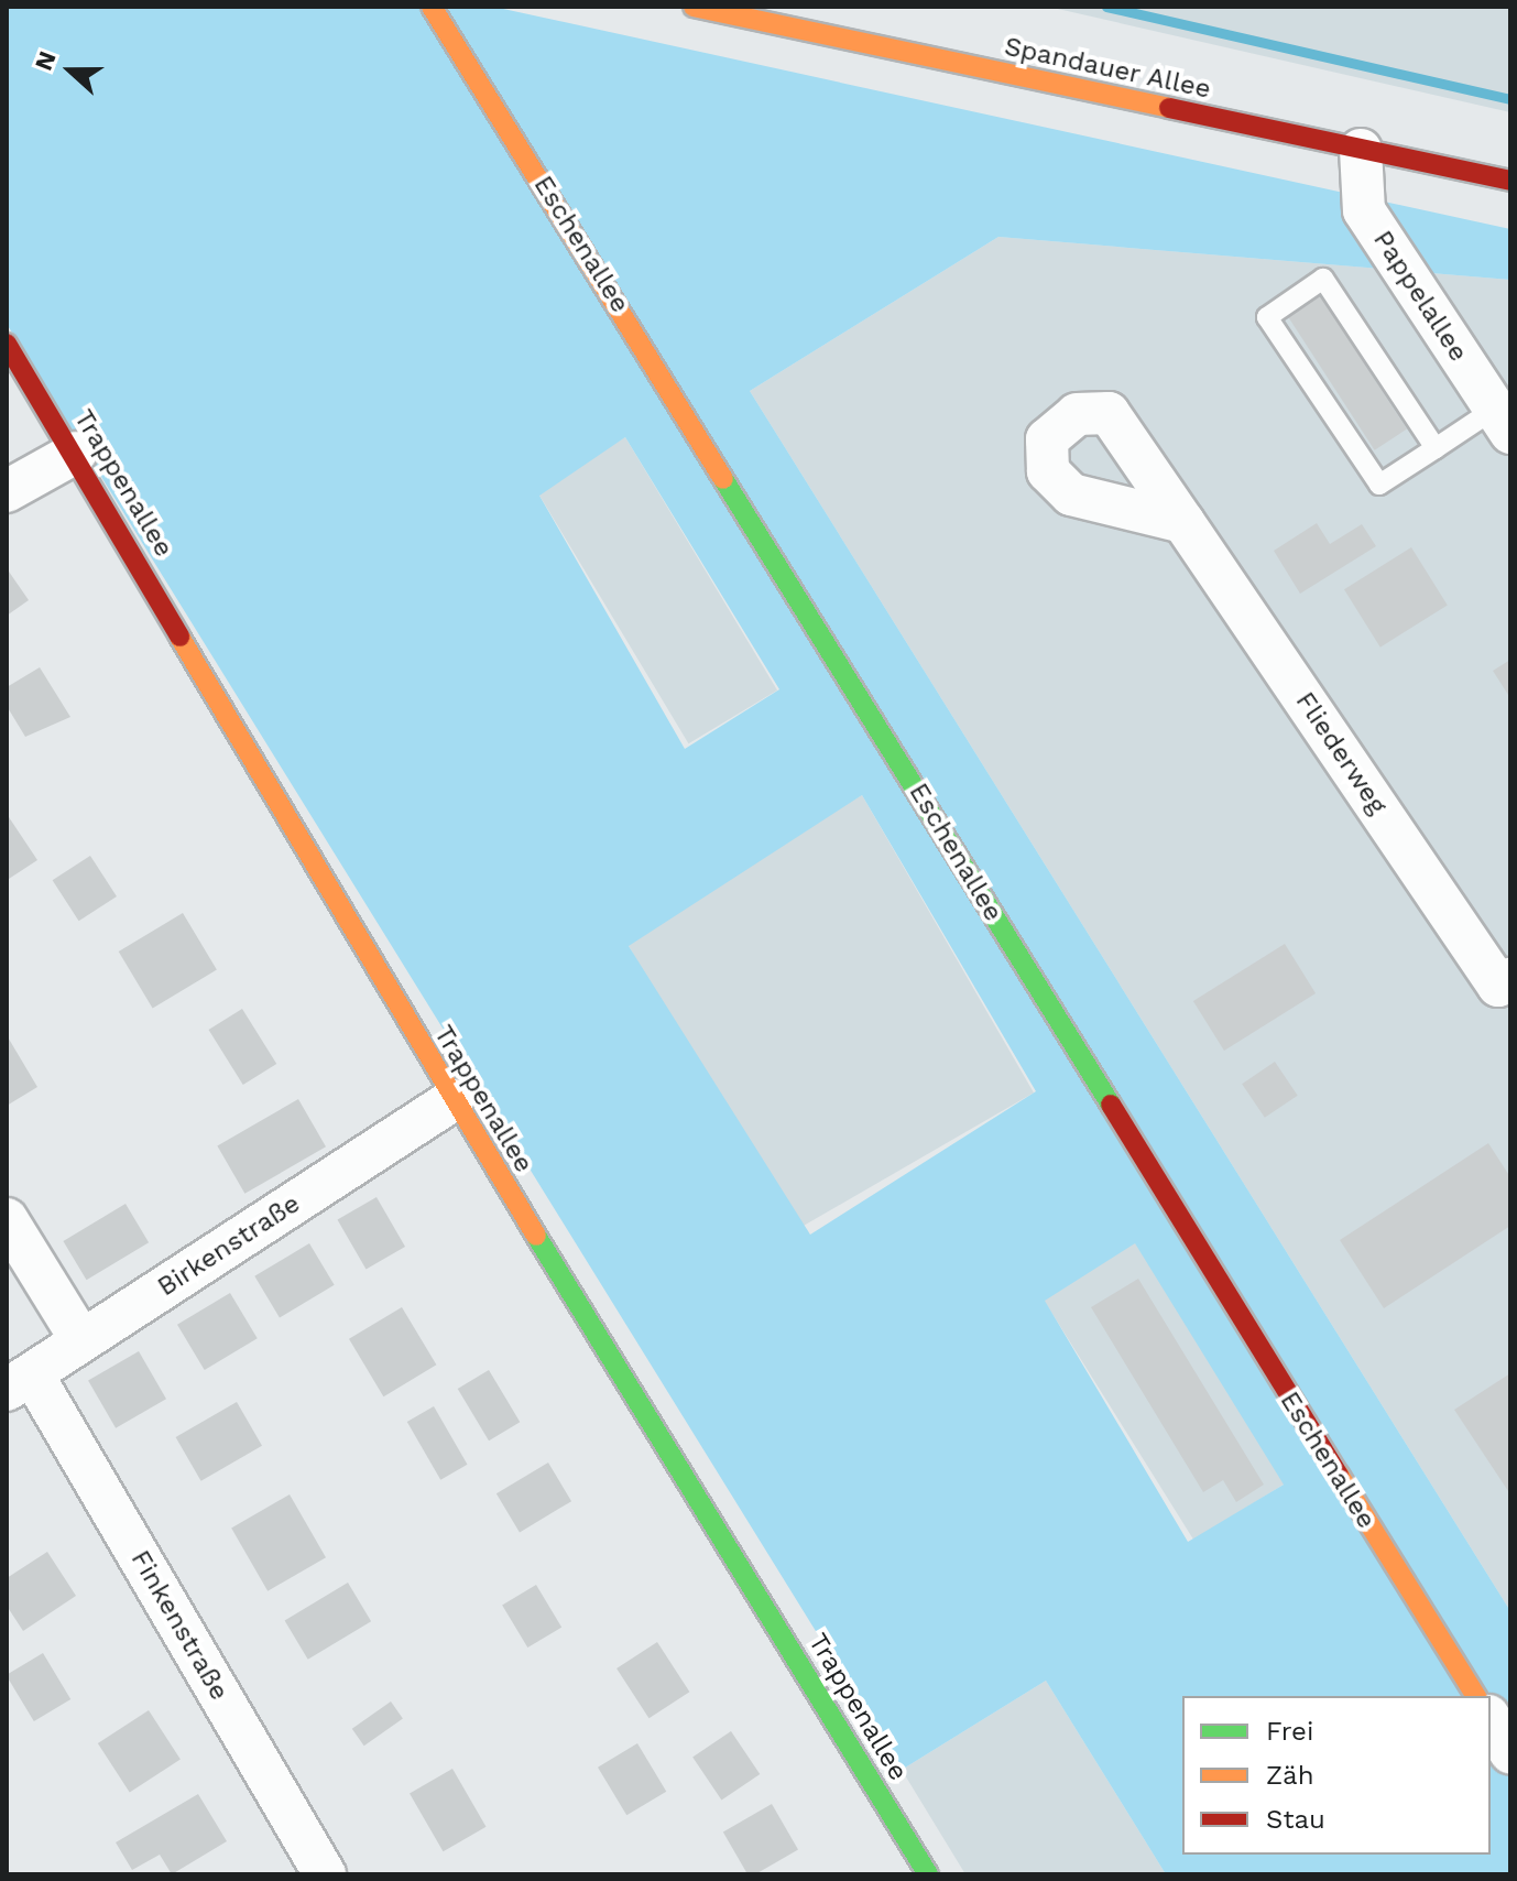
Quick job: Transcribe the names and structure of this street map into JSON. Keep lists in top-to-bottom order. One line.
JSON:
{"streets":{"street":["Spandauer Allee","Eschenallee","Pappelallee","Trappenallee","Fliederweg","Birkenstraße","Finkenstraße"]},"crossings":[["Spandauer Allee","Pappelallee"],["Trappenallee","Birkenstraße"],["Birkenstraße","Finkenstraße"]],"legend":["Frei","Zäh","Stau"],"north":"left"}
